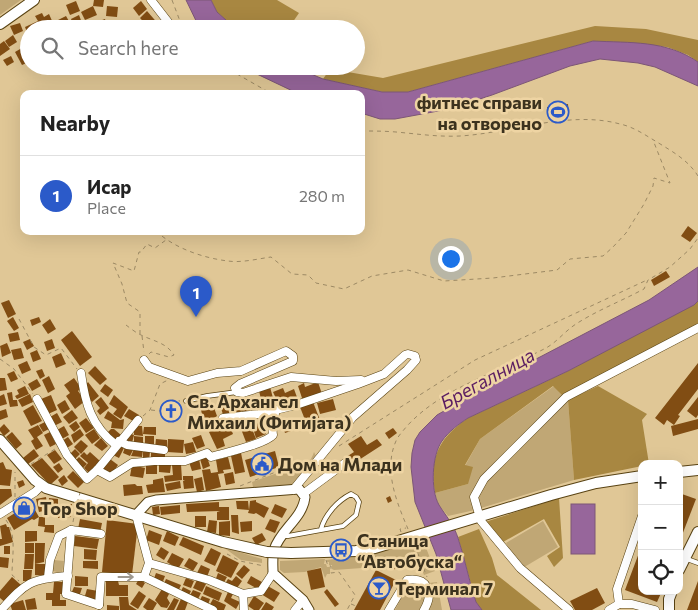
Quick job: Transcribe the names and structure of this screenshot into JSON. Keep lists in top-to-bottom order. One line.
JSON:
{"water":["Брегалница"],"places":{"sports":["фитнес справи на отворено"],"church":["Св. Архангел Михаил (Фитијата)"],"public building":["Дом на Млади"],"shop":["Top Shop"],"bus stop":["Станица “Автобуска“"],"bar":["Терминал 7"]},"page":{"search":"Search here","heading":"Nearby","list":[{"mark":"1","name":"Исар","note":"Place","value":"280 m"}],"pins":"1","map_buttons":["+","−"]}}
